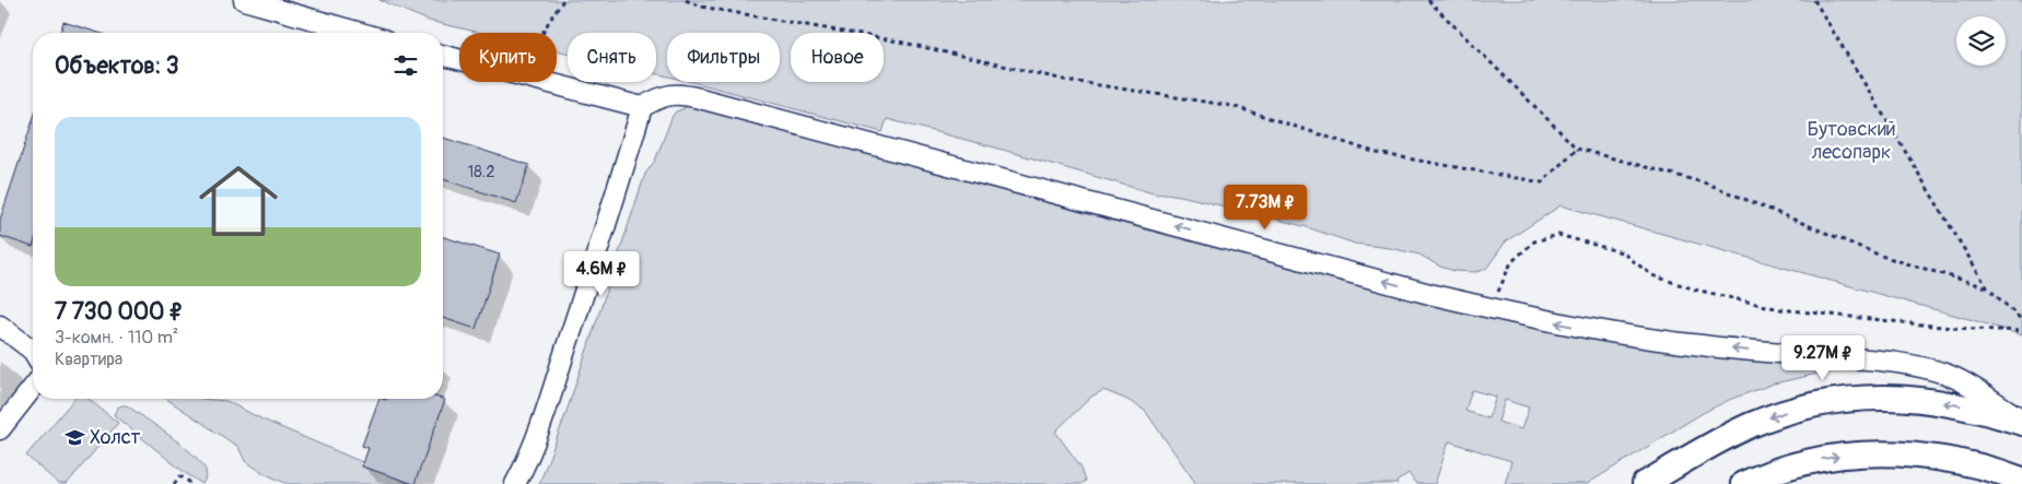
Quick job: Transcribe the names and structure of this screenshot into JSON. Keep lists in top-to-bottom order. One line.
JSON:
{"parks":["Бутовский лесопарк"],"places":{"school or university":["Холст"]},"house_numbers":["18.2"],"page":{"chip":["Купить","Снять","Фильтры","Новое"],"heading":"Объектов: 3","list":[{"name":"7 730 000 ₽","note":"3-комн. · 110 m² · Квартира"}],"price":["7.73M ₽","4.6M ₽","9.27M ₽"]}}
